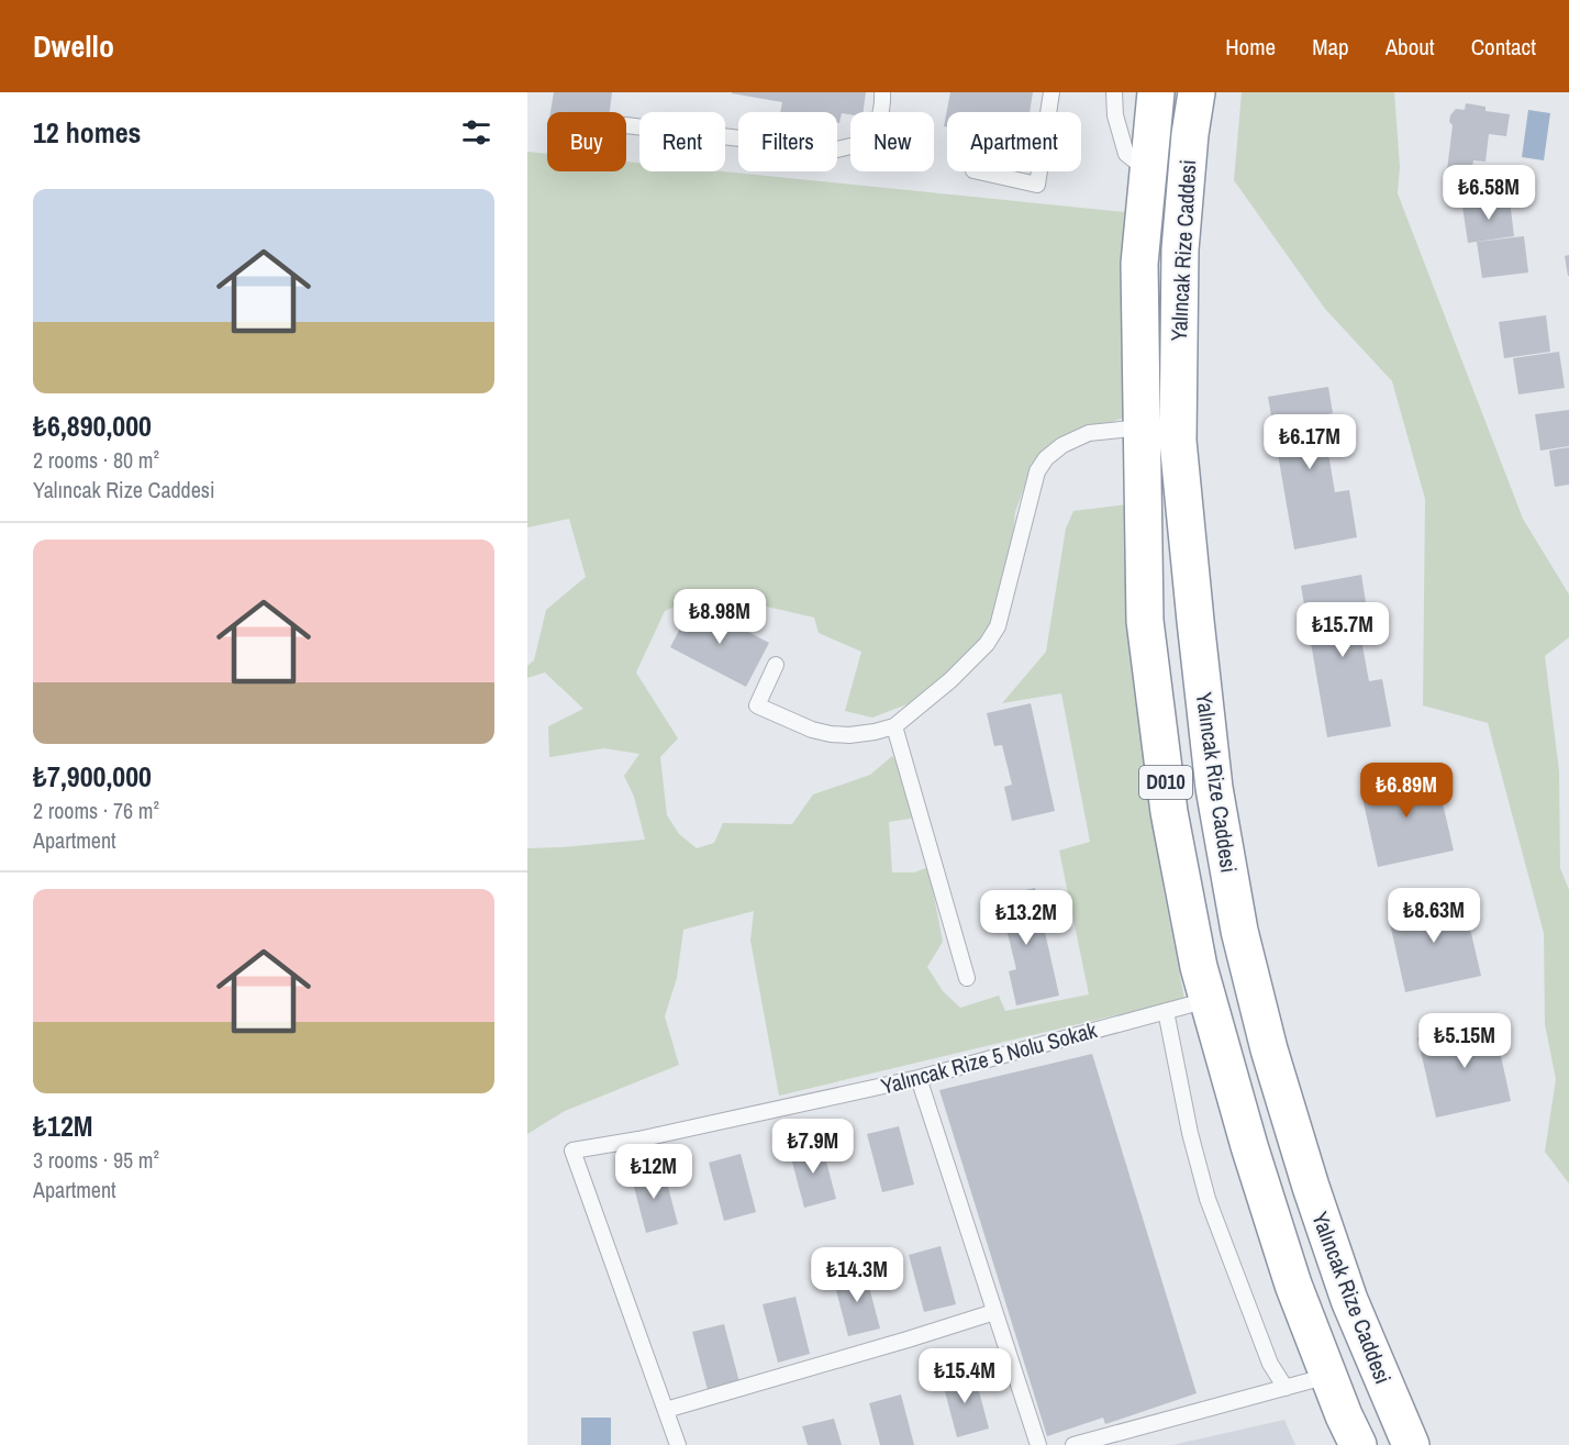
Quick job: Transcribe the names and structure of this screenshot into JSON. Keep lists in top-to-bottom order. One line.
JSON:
{"streets":{"highway":["Yalıncak Rize Caddesi","D010"],"lane":["Yalıncak Rize 5 Nolu Sokak"]},"crossings":[["Yalıncak Rize Caddesi","Yalıncak Rize 5 Nolu Sokak"]],"page":{"header":"Dwello","nav":["Home","Map","About","Contact"],"heading":"12 homes","chip":["Buy","Rent","Filters","New","Apartment"],"price":["₺6.58M","₺6.17M","₺8.98M","₺15.7M","₺6.89M","₺8.63M","₺13.2M","₺5.15M","₺7.9M","₺12M","₺14.3M","₺15.4M"],"list":[{"name":"₺6,890,000","note":"2 rooms · 80 m² · Yalıncak Rize Caddesi"},{"name":"₺7,900,000","note":"2 rooms · 76 m² · Apartment"},{"name":"₺12M","note":"3 rooms · 95 m² · Apartment"}]}}
